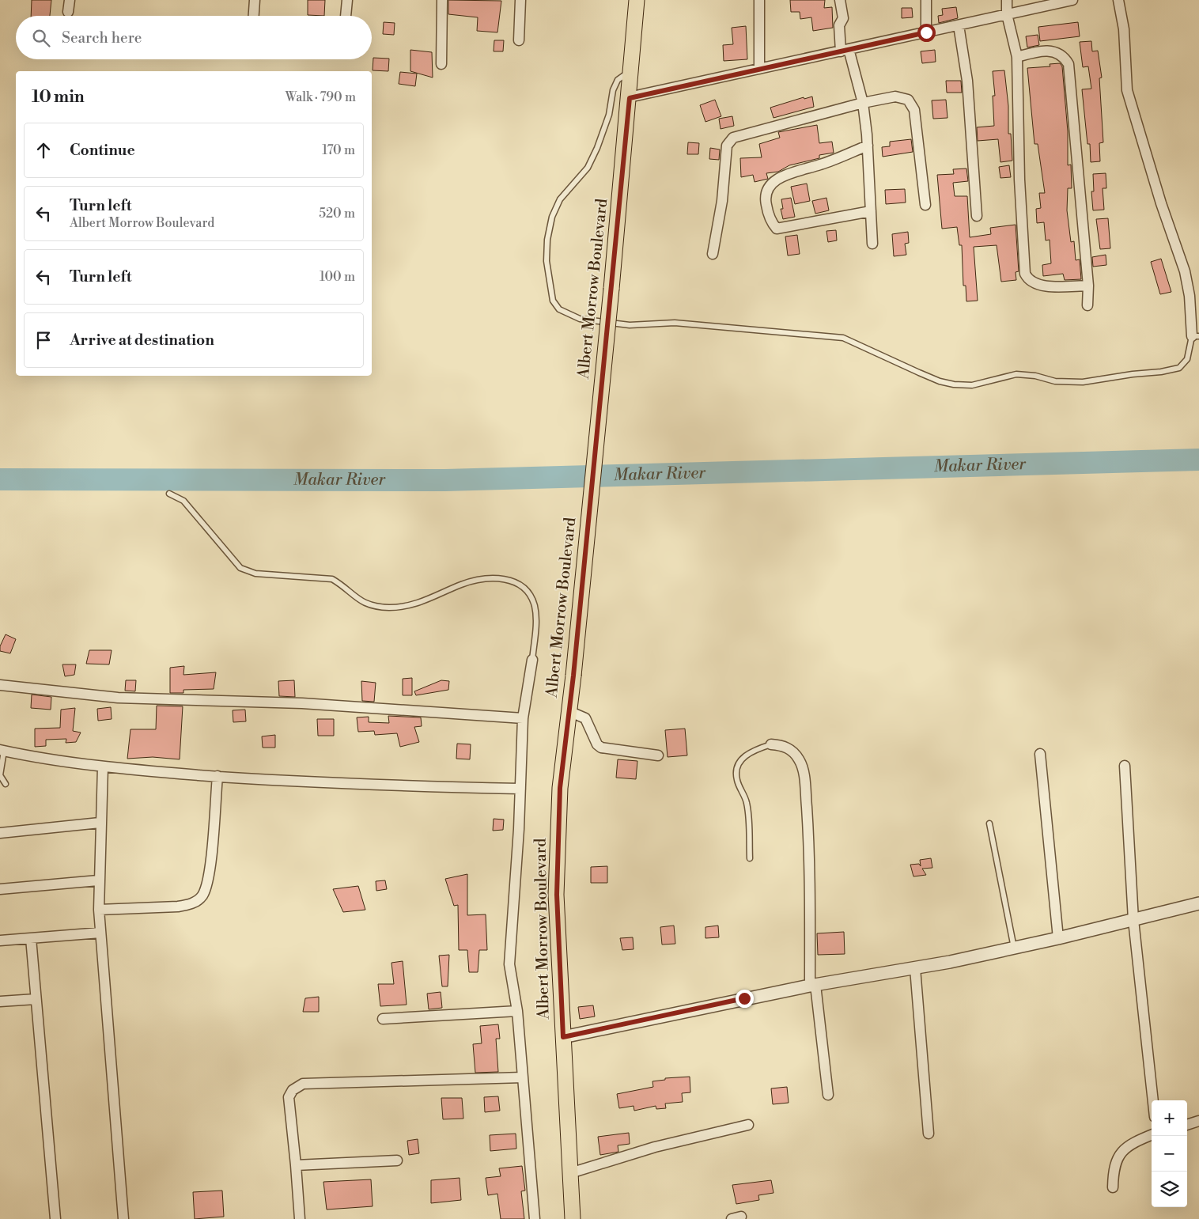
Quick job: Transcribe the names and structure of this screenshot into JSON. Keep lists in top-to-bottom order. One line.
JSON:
{"streets":{"main road":["Albert Morrow Boulevard"]},"water":["Makar River"],"page":{"search":"Search here","heading":["10 min","Walk · 790 m"],"list":[["Continue","170 m"],["Turn left","Albert Morrow Boulevard","520 m"],["Turn left","100 m"],"Arrive at destination"],"map_buttons":["+","−"]}}
